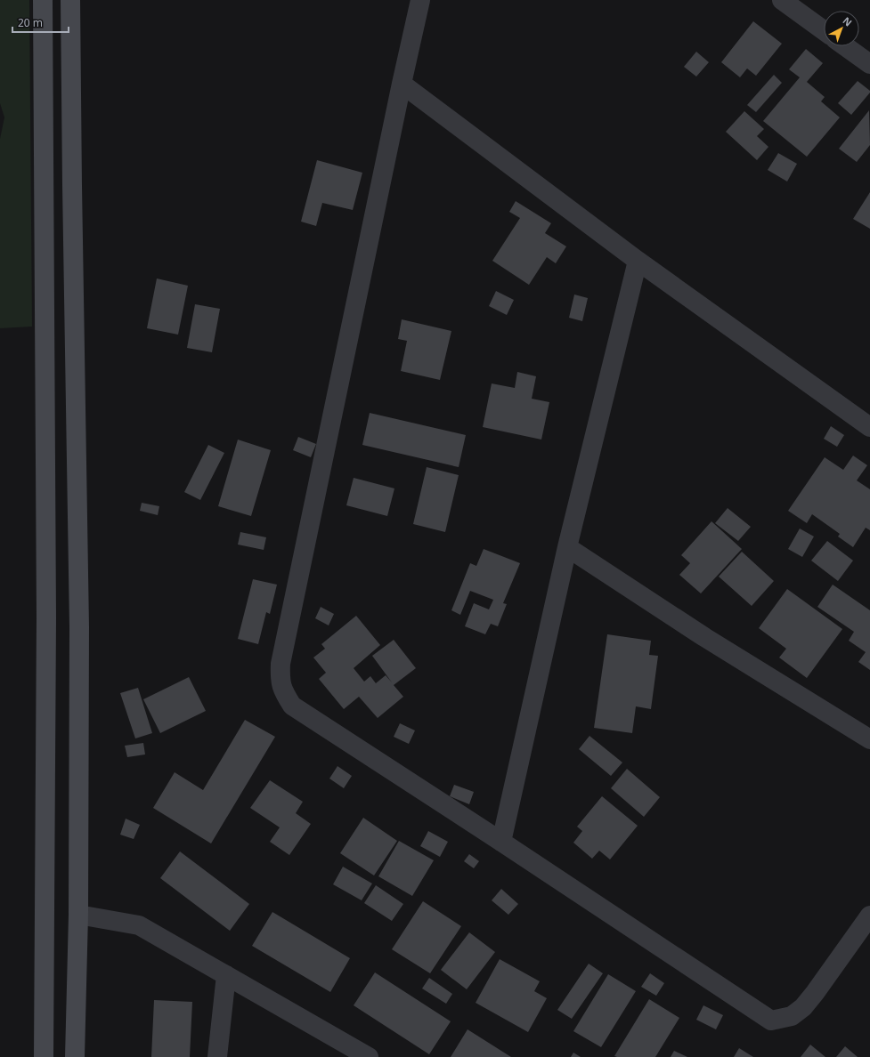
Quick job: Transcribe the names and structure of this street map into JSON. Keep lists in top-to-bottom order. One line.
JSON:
{"scale_bar":"20 m","north":"top right"}
